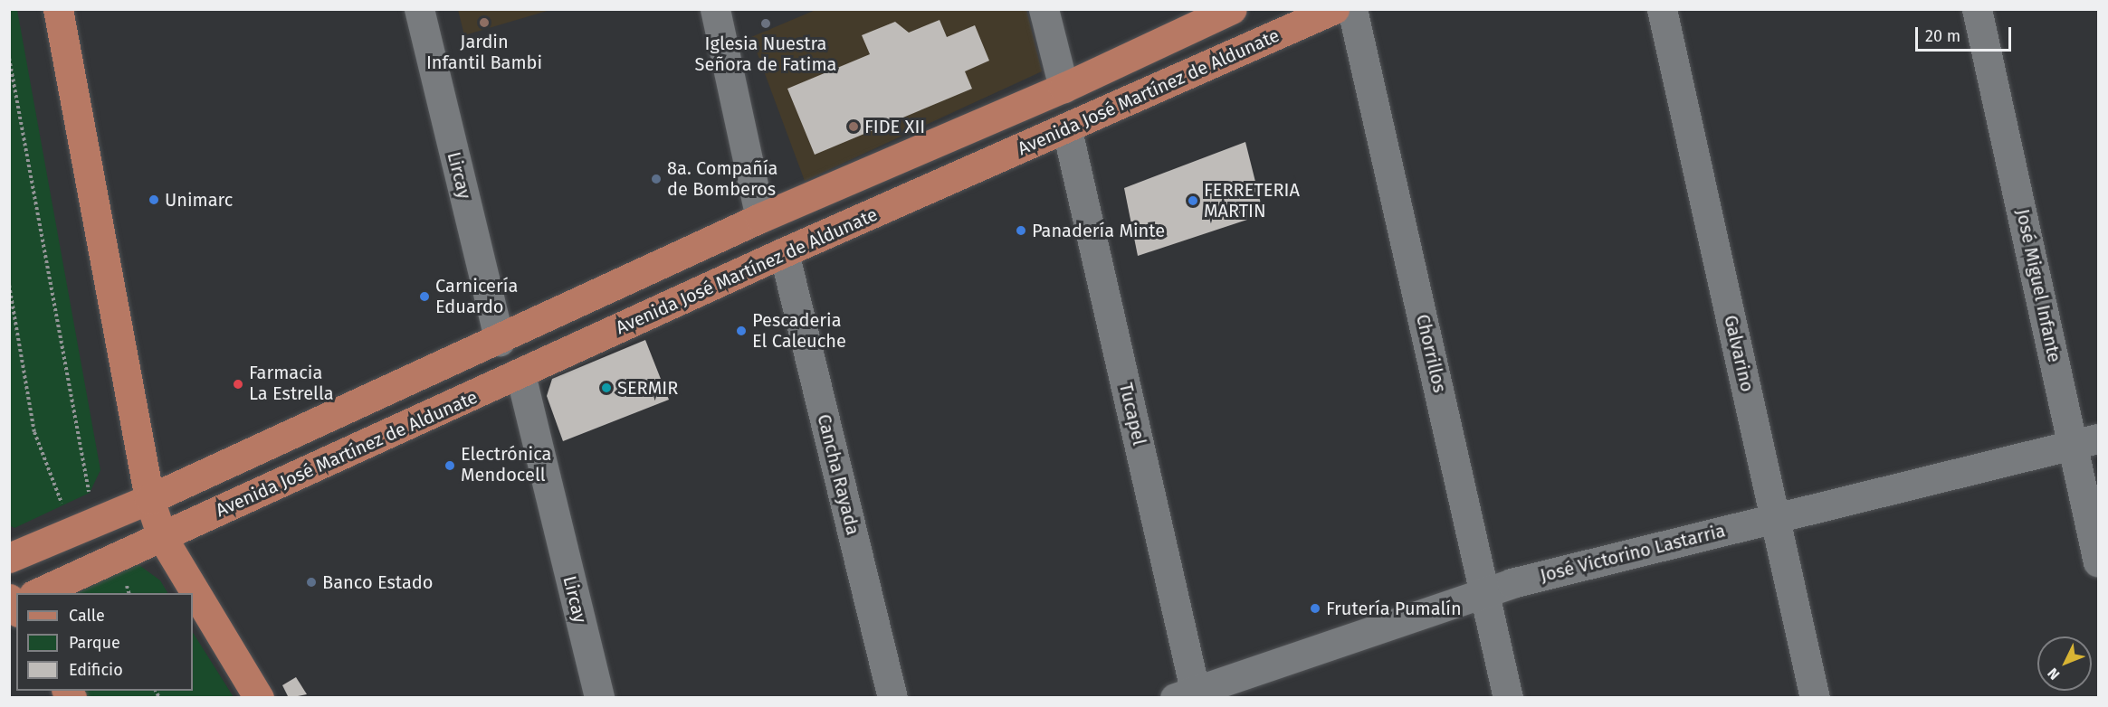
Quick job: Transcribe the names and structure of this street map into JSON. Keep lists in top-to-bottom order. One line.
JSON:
{"streets":{"main road":["Avenida José Martínez de Aldunate"],"street":["Lircay","José Miguel Infante","Chorrillos","Galvarino","Tucapel","Cancha Rayada","José Victorino Lastarria"]},"crossings":[["Avenida José Martínez de Aldunate","Lircay"],["Avenida José Martínez de Aldunate","Tucapel"],["Avenida José Martínez de Aldunate","Cancha Rayada"],["José Miguel Infante","José Victorino Lastarria"],["Chorrillos","José Victorino Lastarria"],["Galvarino","José Victorino Lastarria"],["Tucapel","José Victorino Lastarria"]],"places":["Jardin Infantil Bambi","Iglesia Nuestra Señora de Fatima","FIDE XII","8a. Compañía de Bomberos","Unimarc","FERRETERIA MARTIN","Panadería Minte","Carnicería Eduardo","Pescaderia El Caleuche","Farmacia La Estrella","SERMIR","Electrónica Mendocell","Banco Estado","Frutería Pumalín"],"legend":["Calle","Parque","Edificio"],"scale_bar":"20 m","north":"bottom left"}
